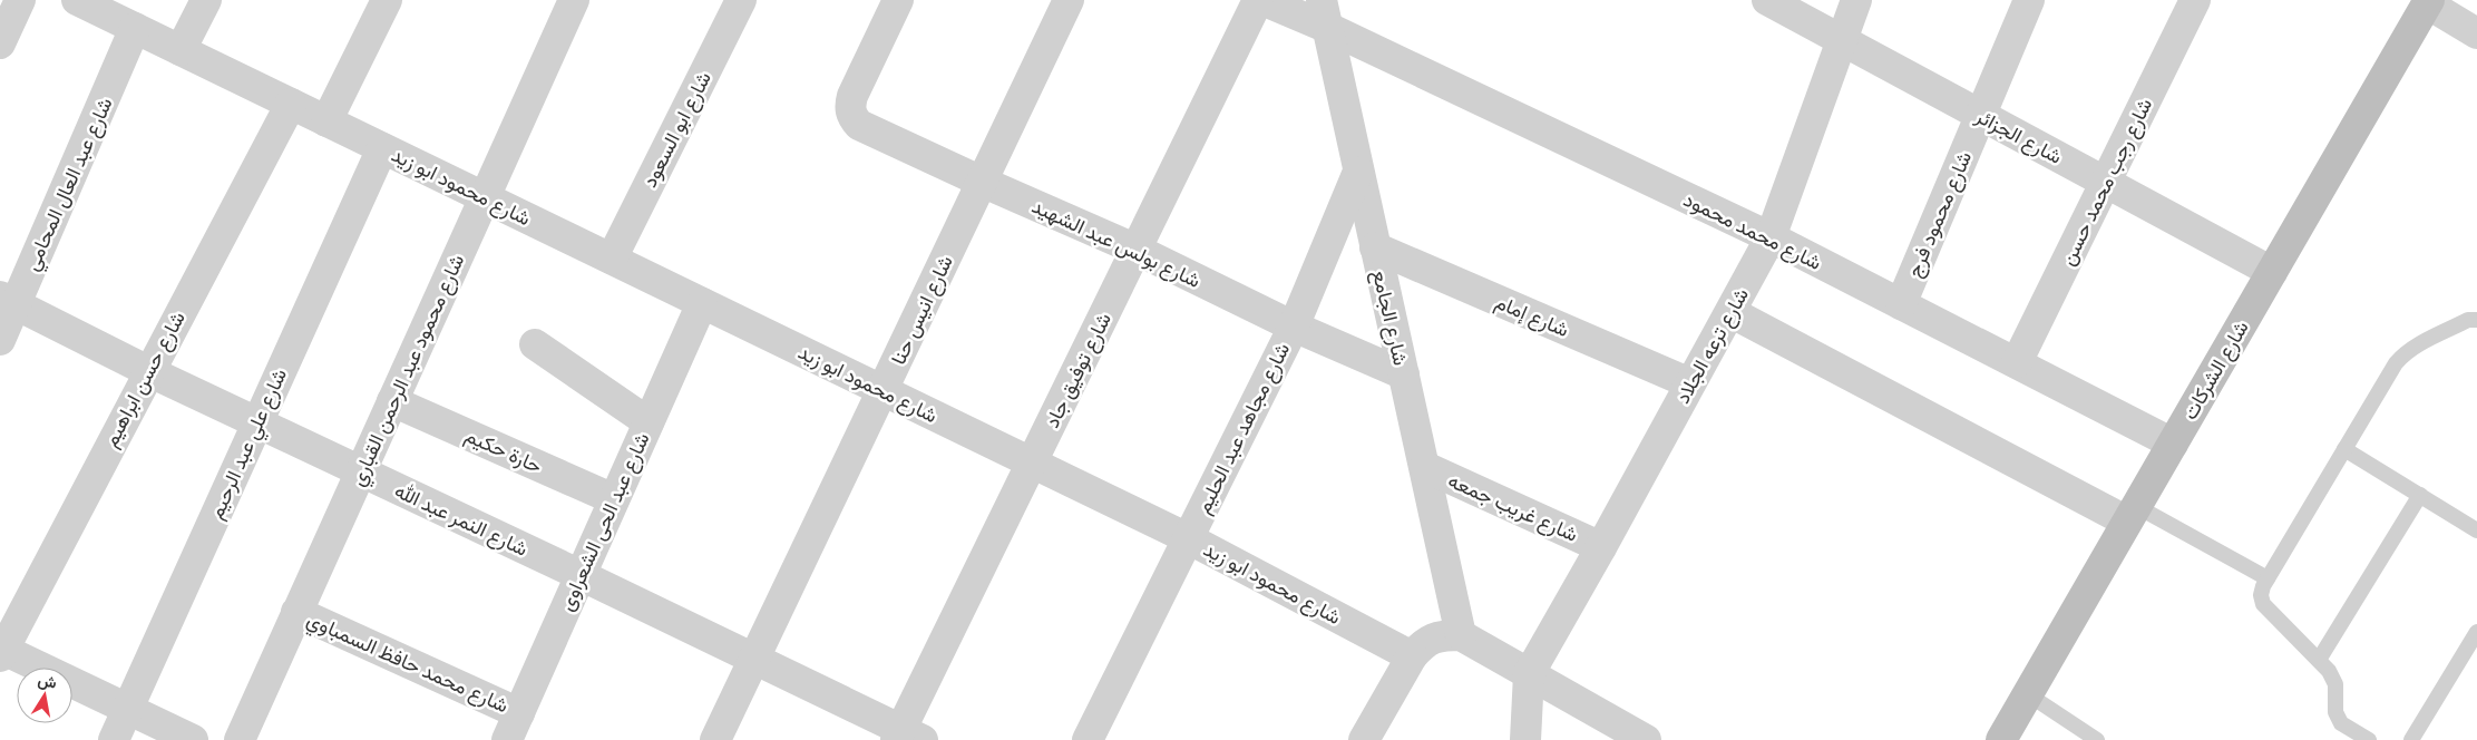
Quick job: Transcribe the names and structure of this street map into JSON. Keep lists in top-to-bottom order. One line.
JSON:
{"streets":{"main road":["شارع الشركات"],"street":["شارع ابو السعود","شارع الجزائر","شارع رجب محمد حسن","شارع عبد العال المحامي","شارع محمود ابو زيد","شارع محمود فرج","شارع محمد محمود","شارع بولس عبد الشهيد","شارع انيس حنا","شارع إمام","شارع الجامع","شارع ترعه الجلاد","شارع محمود عبد الرحمن القباري","شارع توفيق جاد","شارع حسن ابراهيم","شارع مجاهد عبد الحليم","شارع علي عبد الرحيم","حارة حكيم","شارع غريب جمعه","شارع النمر عبد الله","شارع عبد الحى الشعراوى","شارع محمد حافظ السمباوي"]},"crossings":[["شارع ابو السعود","شارع محمود ابو زيد"],["شارع الجزائر","شارع رجب محمد حسن"],["شارع الجزائر","شارع محمود فرج"],["شارع الجزائر","شارع ترعه الجلاد"],["شارع الجزائر","شارع الشركات"],["شارع رجب محمد حسن","شارع محمد محمود"],["شارع عبد العال المحامي","شارع محمود ابو زيد"],["شارع عبد العال المحامي","شارع النمر عبد الله"],["شارع محمود ابو زيد","شارع انيس حنا"],["شارع محمود ابو زيد","شارع محمود عبد الرحمن القباري"],["شارع محمود ابو زيد","شارع توفيق جاد"],["شارع محمود ابو زيد","شارع حسن ابراهيم"],["شارع محمود ابو زيد","شارع مجاهد عبد الحليم"],["شارع محمود ابو زيد","شارع علي عبد الرحيم"],["شارع محمود ابو زيد","شارع عبد الحى الشعراوى"],["شارع محمود فرج","شارع محمد محمود"],["شارع محمد محمود","شارع الجامع"],["شارع محمد محمود","شارع ترعه الجلاد"],["شارع محمد محمود","شارع الشركات"],["شارع بولس عبد الشهيد","شارع انيس حنا"],["شارع بولس عبد الشهيد","شارع الجامع"],["شارع بولس عبد الشهيد","شارع توفيق جاد"],["شارع بولس عبد الشهيد","شارع مجاهد عبد الحليم"],["شارع انيس حنا","شارع النمر عبد الله"],["شارع إمام","شارع الجامع"],["شارع إمام","شارع ترعه الجلاد"],["شارع الجامع","شارع مجاهد عبد الحليم"],["شارع الجامع","شارع غريب جمعه"],["شارع ترعه الجلاد","شارع غريب جمعه"],["شارع محمود عبد الرحمن القباري","حارة حكيم"],["شارع محمود عبد الرحمن القباري","شارع النمر عبد الله"],["شارع محمود عبد الرحمن القباري","شارع محمد حافظ السمباوي"],["شارع توفيق جاد","شارع النمر عبد الله"],["شارع حسن ابراهيم","شارع النمر عبد الله"],["شارع علي عبد الرحيم","شارع النمر عبد الله"],["حارة حكيم","شارع عبد الحى الشعراوى"],["شارع النمر عبد الله","شارع عبد الحى الشعراوى"],["شارع عبد الحى الشعراوى","شارع محمد حافظ السمباوي"]],"north":"top"}
